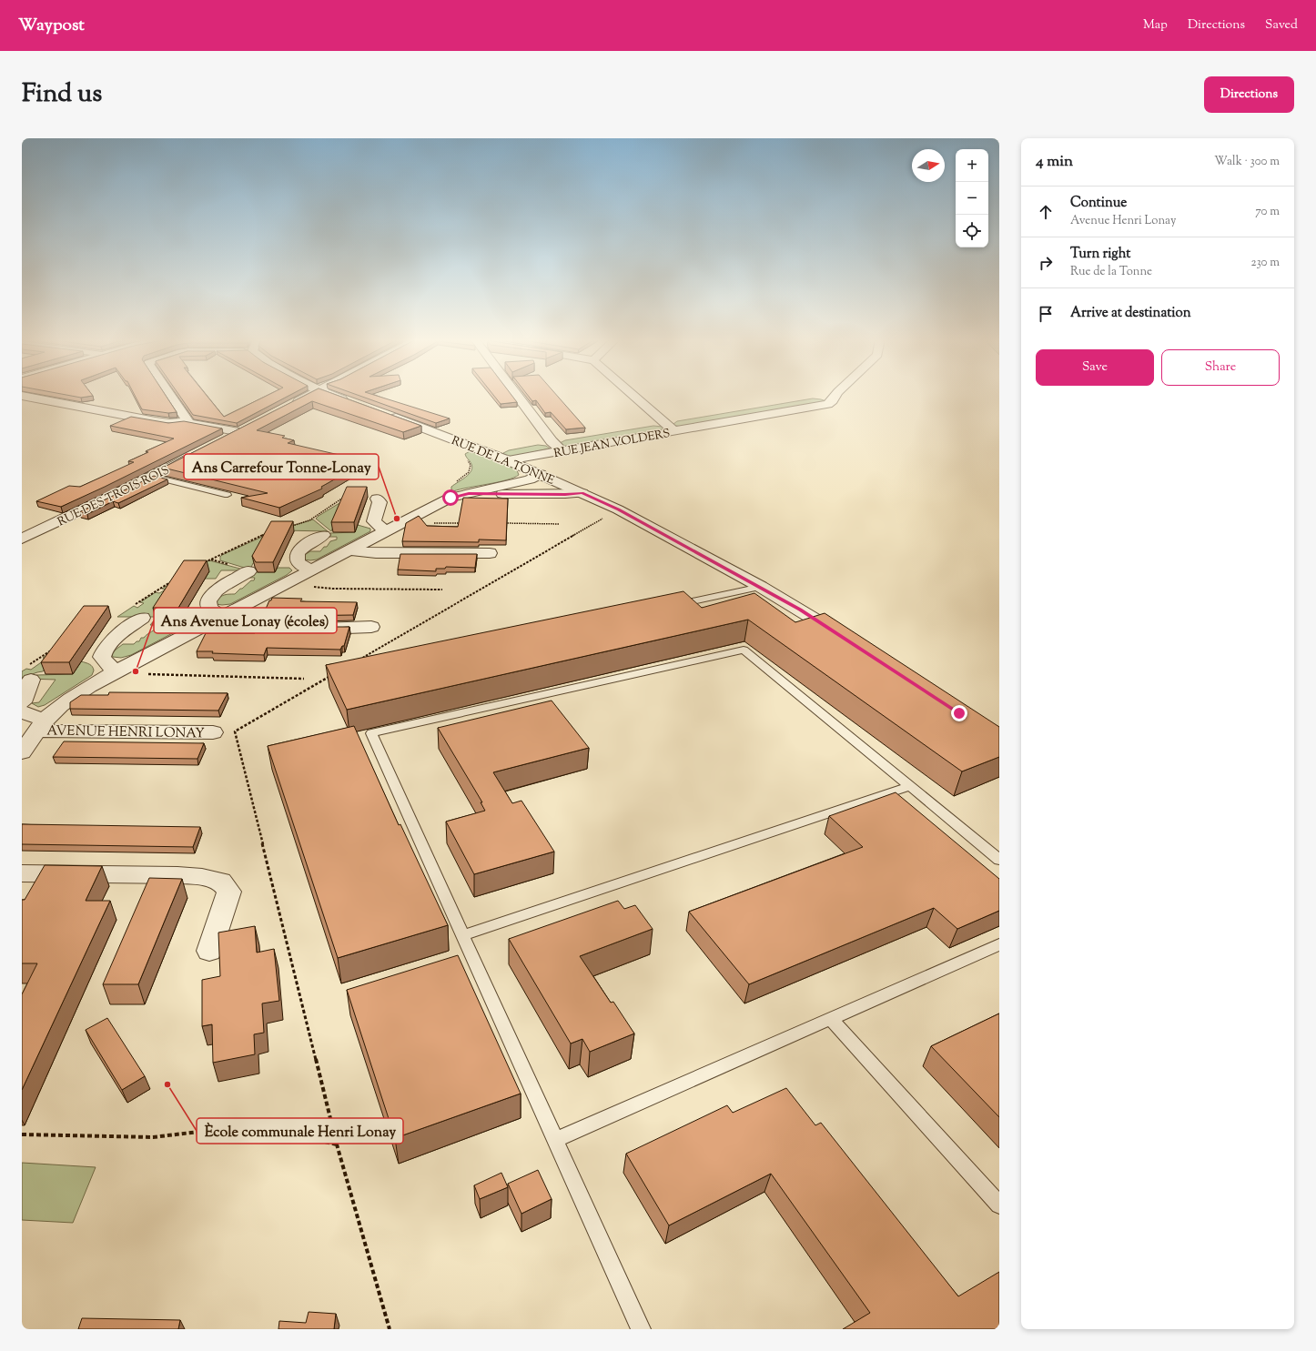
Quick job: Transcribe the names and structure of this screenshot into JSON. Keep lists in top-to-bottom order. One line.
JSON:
{"streets":{"street":["RUE JEAN VOLDERS","RUE DE LA TONNE","RUE DES TROIS ROIS","AVENUE HENRI LONAY"]},"crossings":[["RUE JEAN VOLDERS","RUE DE LA TONNE"],["RUE DE LA TONNE","AVENUE HENRI LONAY"]],"places":["Ans Carrefour Tonne-Lonay","Ans Avenue Lonay (écoles)","Ècole communale Henri Lonay"],"north":"right","page":{"header":"Waypost","nav":["Map","Directions","Saved"],"title":"Find us","buttons":["Directions",["Save","Share"]],"heading":["4 min","Walk · 300 m"],"map_buttons":["+","−"],"list":[["Continue","Avenue Henri Lonay","70 m"],["Turn right","Rue de la Tonne","230 m"],"Arrive at destination"]}}
